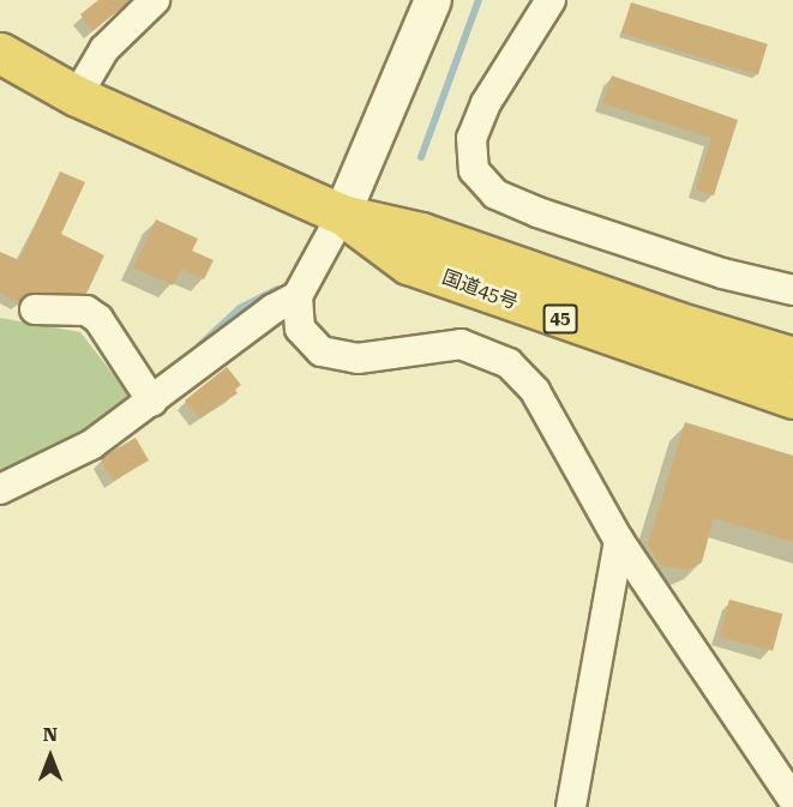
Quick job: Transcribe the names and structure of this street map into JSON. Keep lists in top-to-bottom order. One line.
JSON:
{"streets":{"highway":["国道45号","45"]},"north":"top"}
